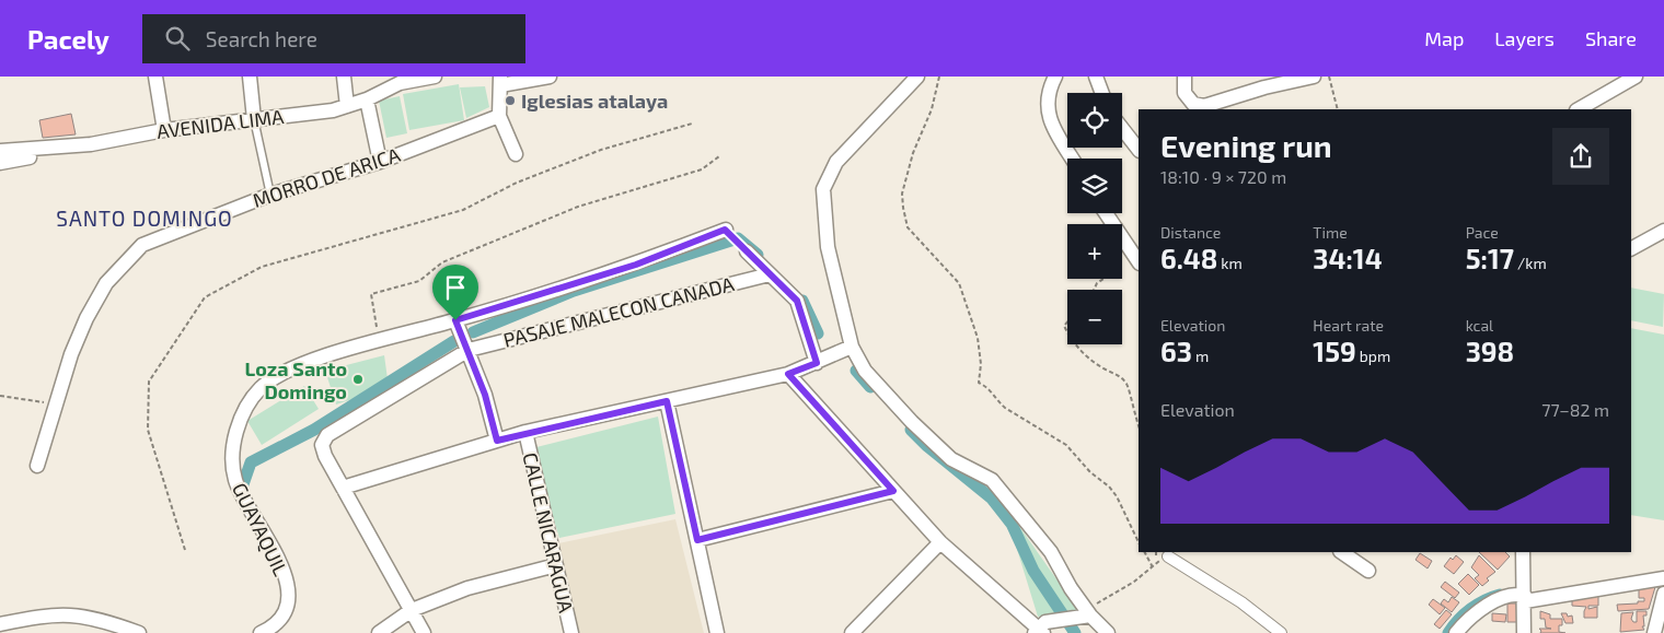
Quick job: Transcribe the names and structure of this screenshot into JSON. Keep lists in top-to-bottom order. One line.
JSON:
{"streets":{"street":["AVENIDA LIMA","MORRO DE ARICA","PASAJE MALECON CANADA","GUAYAQUIL","CALLE NICARAGUA"]},"crossings":[["PASAJE MALECON CANADA","CALLE NICARAGUA"],["GUAYAQUIL","CALLE NICARAGUA"]],"districts":["SANTO DOMINGO"],"places":["Iglesias atalaya","Loza Santo Domingo"],"page":{"header":"Pacely","search":"Search here","nav":["Map","Layers","Share"],"map_buttons":["+","−"],"heading":["Evening run","18:10 · 9 × 720 m"],"stats":[["Distance","6.48 km"],["Time","34:14"],["Pace","5:17 /km"],["Elevation","63 m"],["Heart rate","159 bpm"],["kcal","398"]],"chart":["Elevation","77–82 m"]}}
